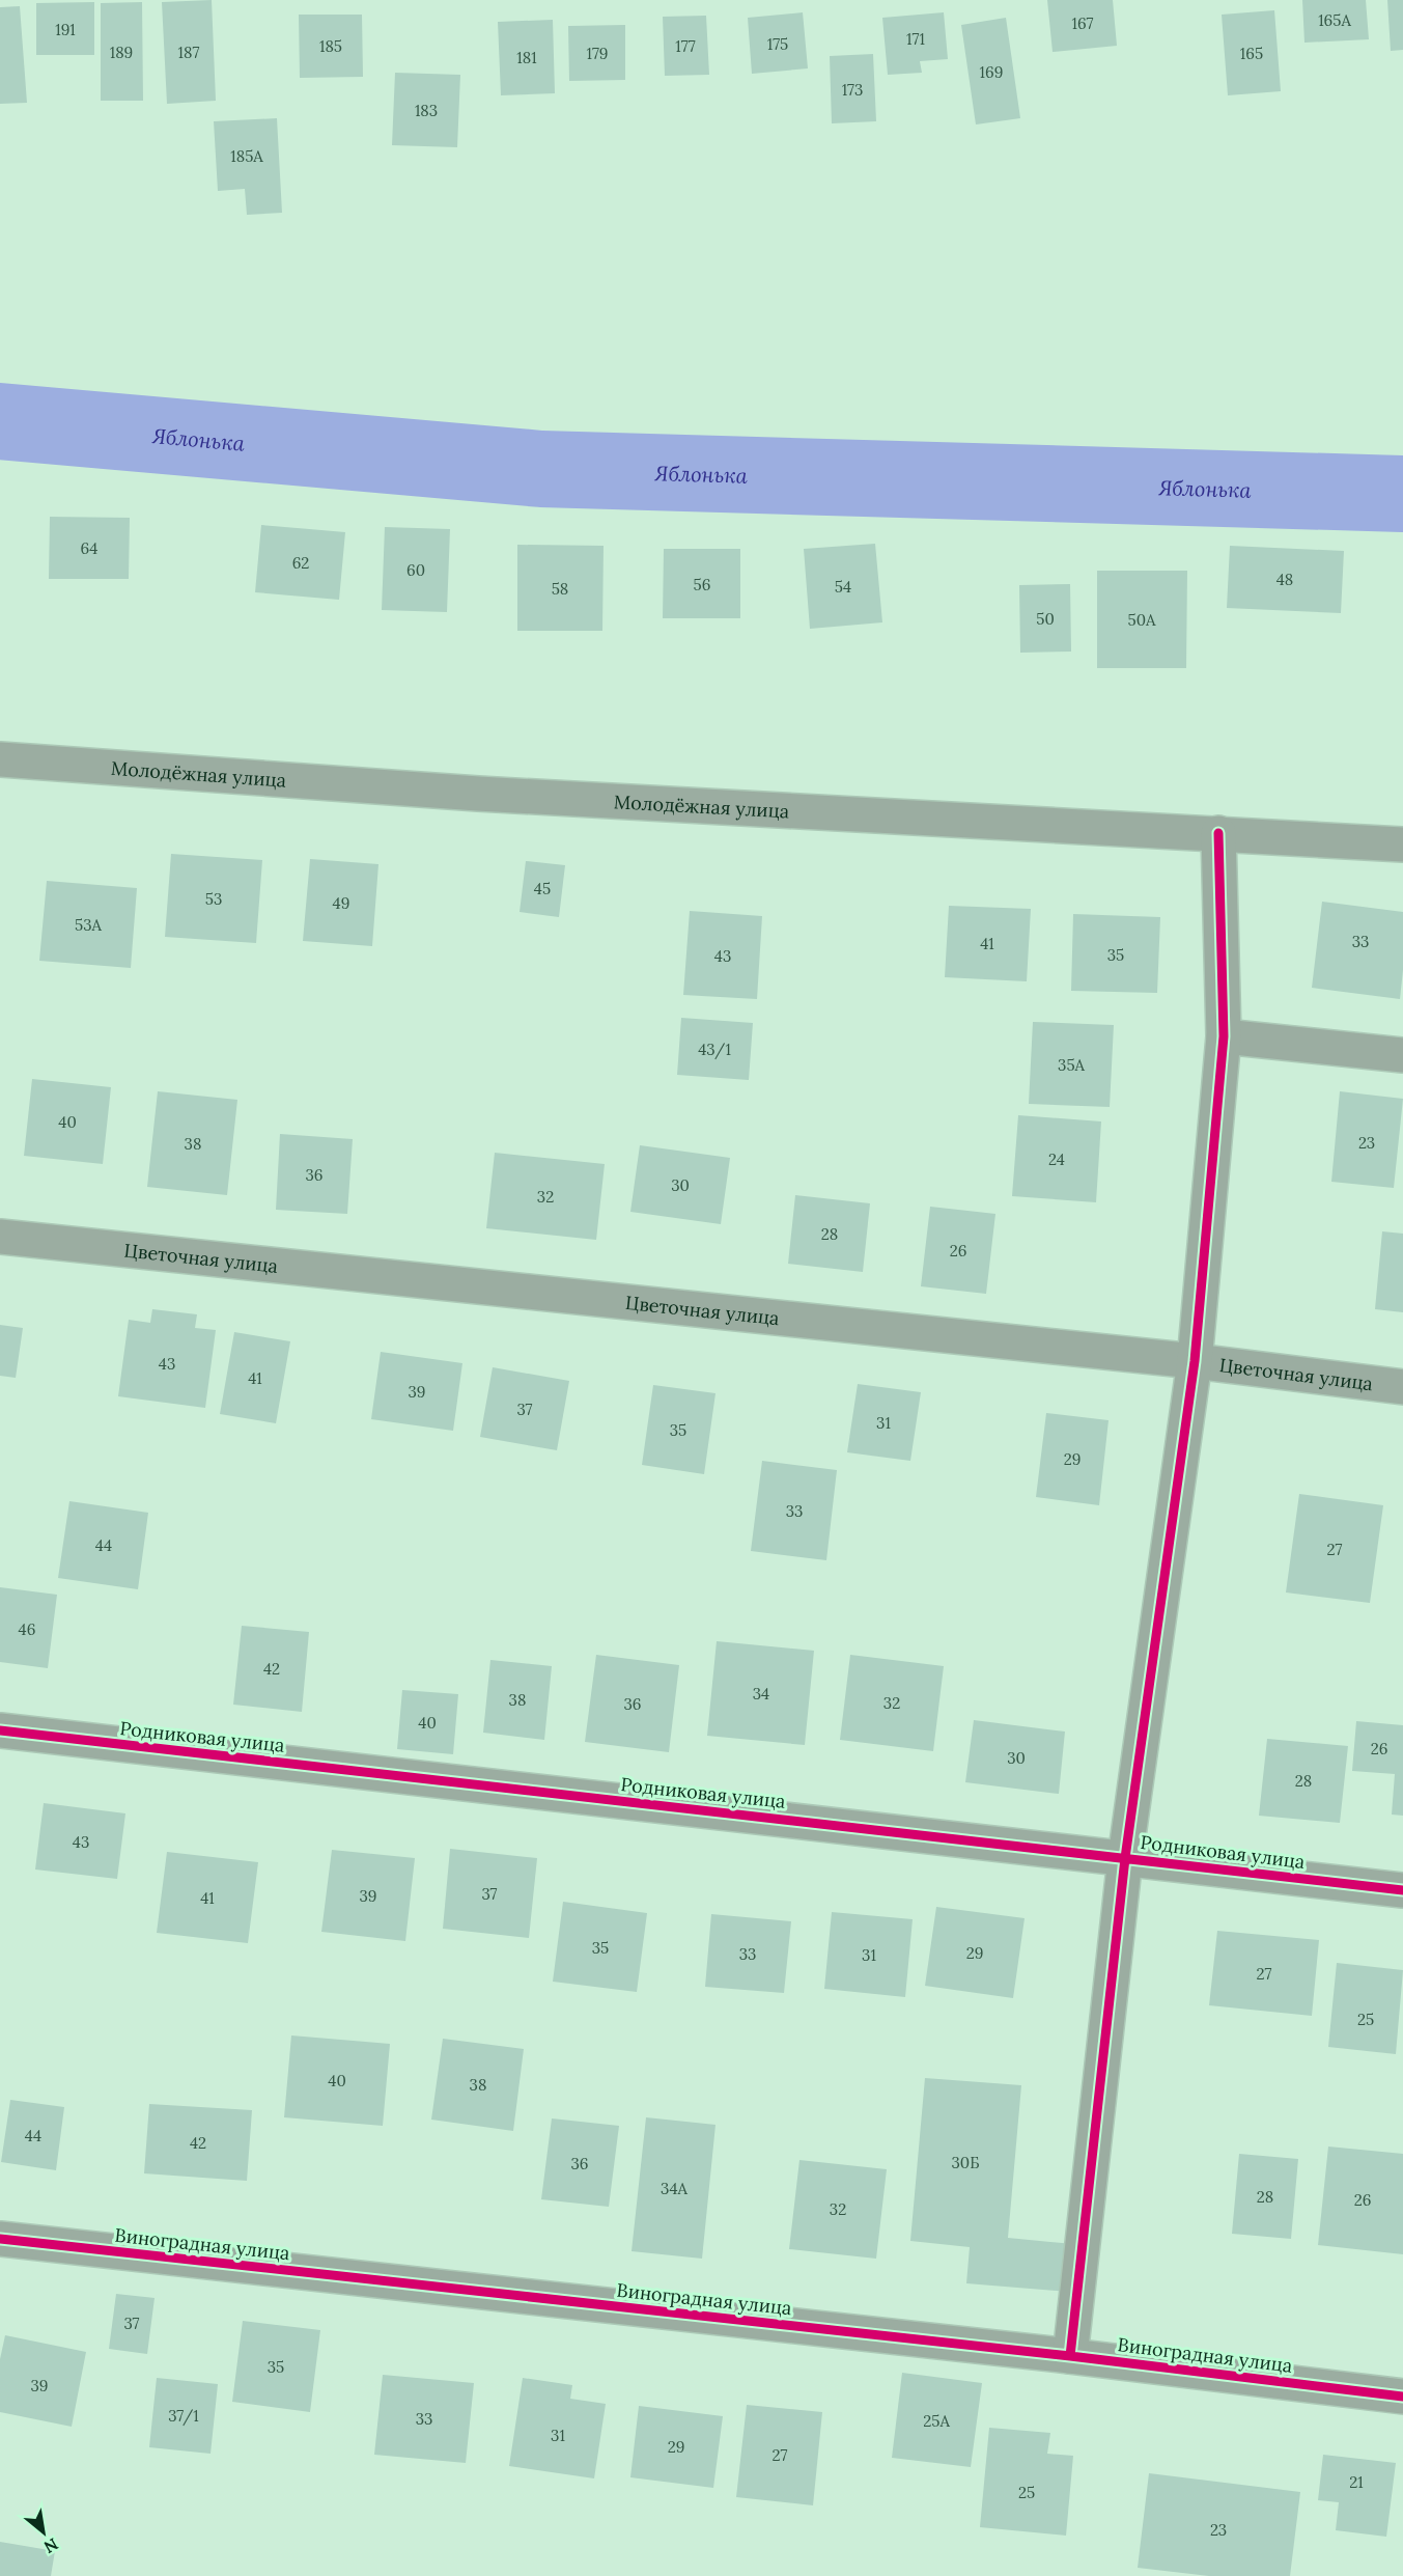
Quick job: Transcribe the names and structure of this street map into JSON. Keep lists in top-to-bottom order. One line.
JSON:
{"streets":{"street":["Молодёжная улица","Цветочная улица","Родниковая улица","Виноградная улица"]},"water":["Яблонька"],"house_numbers":["165А","167","191","171","175","185","177","189","187","179","165","181","169","173","183","185А","64","62","60","48","56","54","58","50","50А","45","53","49","53А","33","41","35","43","43/1","35А","40","23","38","24","36","30","32","28","26","43","41","39","37","31","35","29","33","44","27","46","42","34","38","32","36","40","26","30","28","43","37","39","41","35","29","33","31","27","25","40","38","44","42","30Б","36","34А","28","26","32","37","35","39","37/1","33","25А","31","29","27","21","25","23"],"north":"bottom right"}
